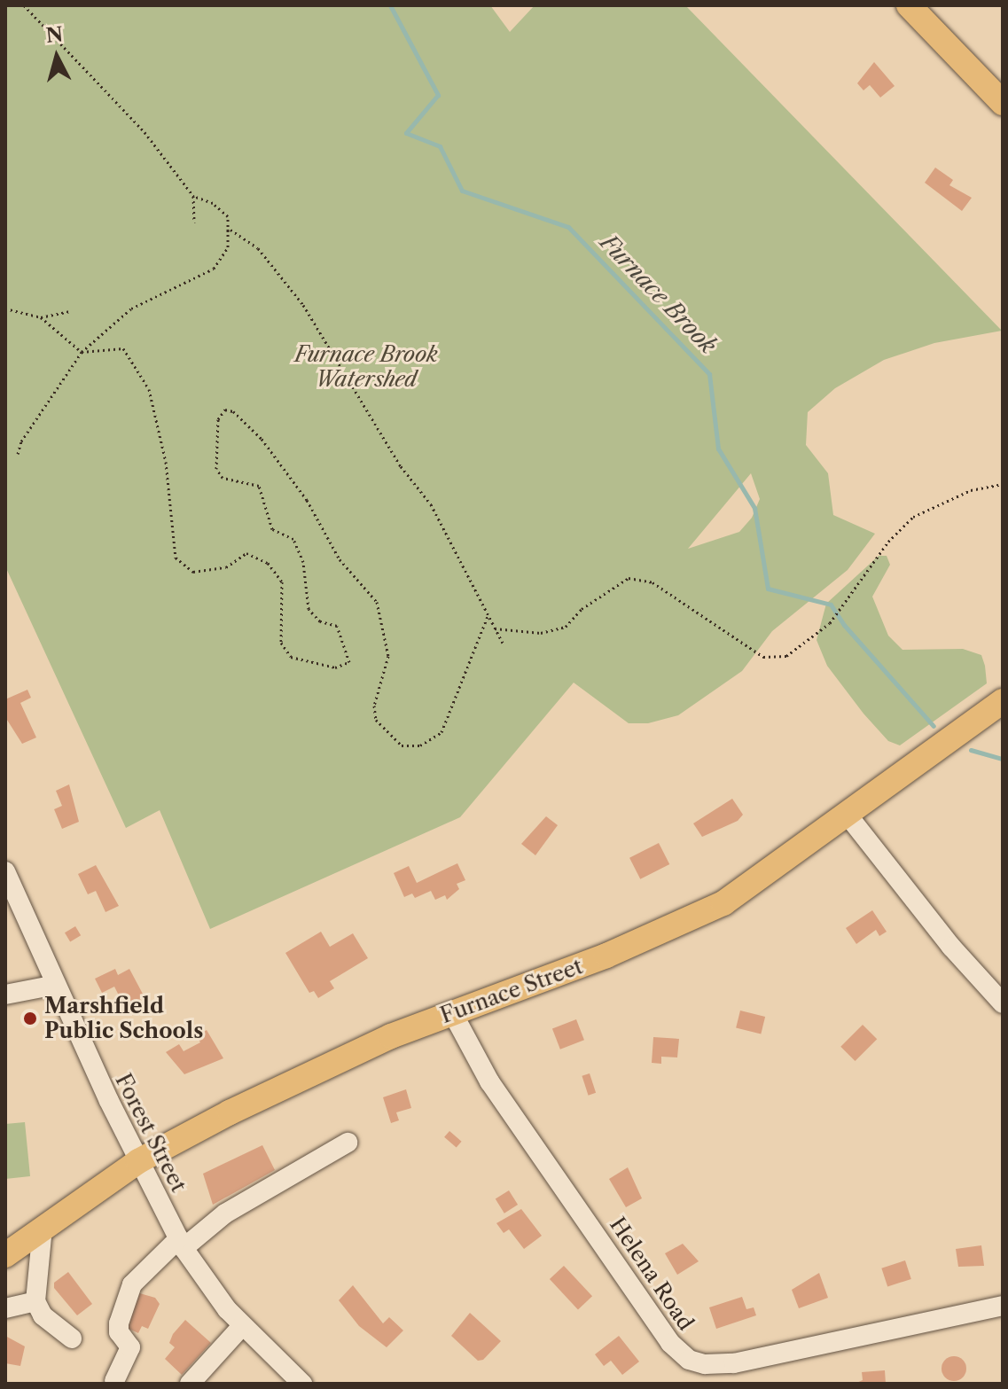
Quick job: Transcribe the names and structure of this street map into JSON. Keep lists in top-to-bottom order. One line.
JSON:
{"streets":{"main road":["Furnace Street"],"street":["Forest Street","Helena Road"]},"crossings":[["Furnace Street","Forest Street"],["Furnace Street","Helena Road"]],"water":["Furnace Brook"],"parks":["Furnace Brook Watershed"],"places":["Marshfield Public Schools"],"north":"top"}
